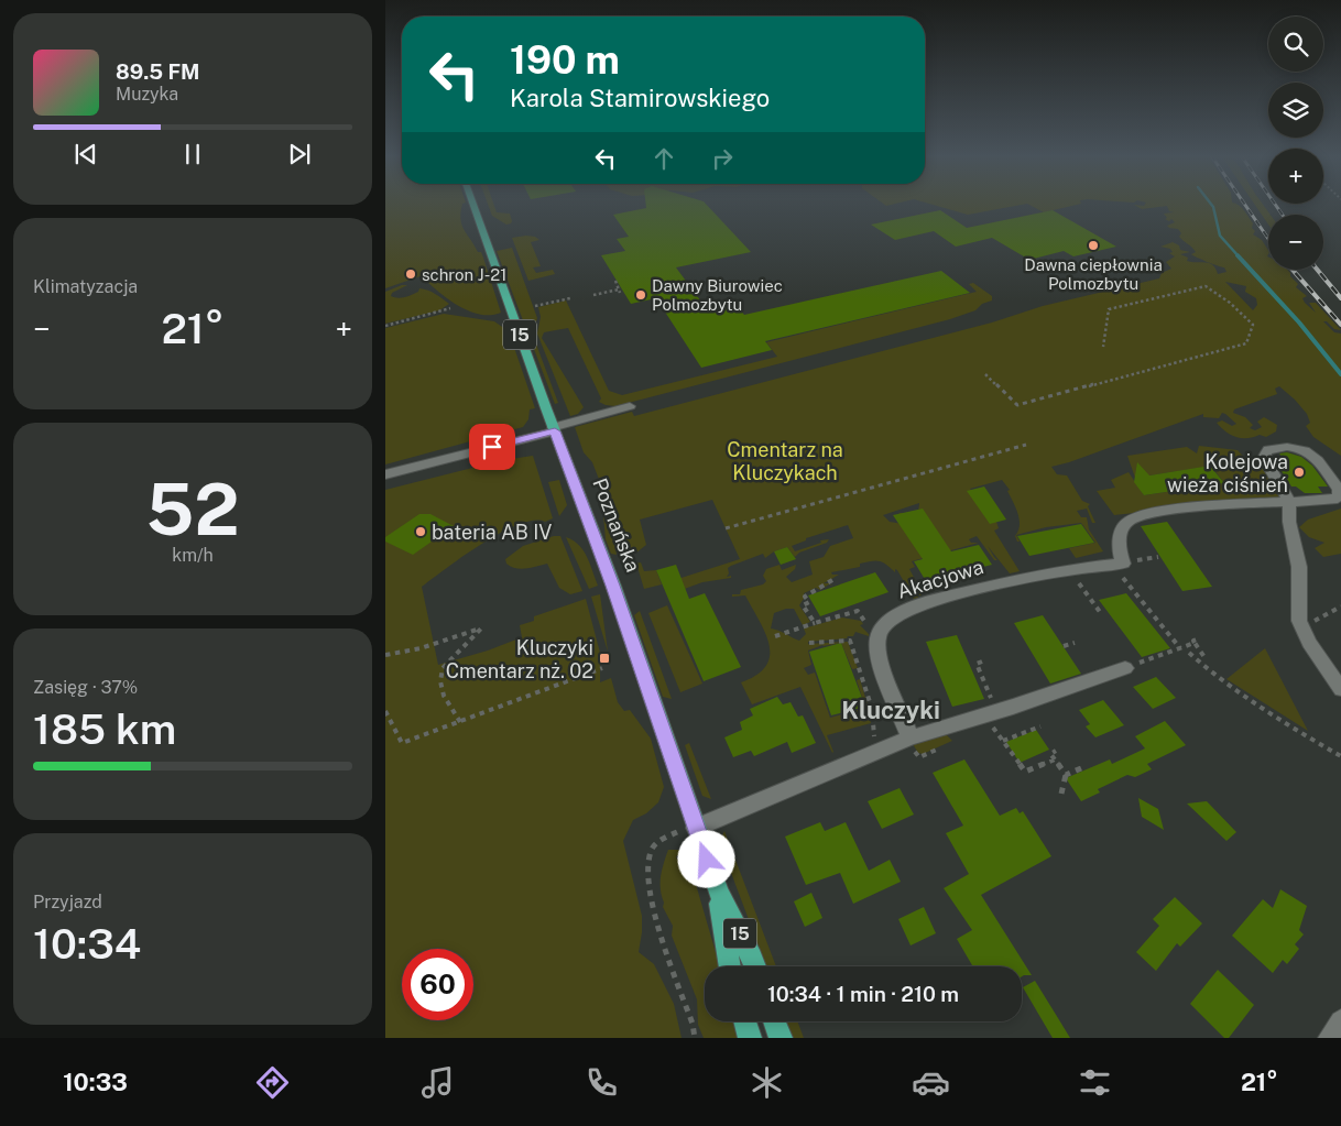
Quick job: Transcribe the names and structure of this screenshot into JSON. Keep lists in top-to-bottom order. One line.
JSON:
{"streets":{"main road":["15","Poznańska"],"street":["Akacjowa"]},"districts":["Kluczyki"],"parks":["Cmentarz na Kluczykach"],"places":{"other":["Dawna ciepłownia Polmozbytu","schron J-21","Dawny Biurowiec Polmozbytu","Kolejowa wieża ciśnień","bateria AB IV"],"transit":["Kluczyki Cmentarz nż. 02"]},"page":{"map_buttons":["+","−"],"turn":["190 m","Karola Stamirowskiego"],"song":["89.5 FM","Muzyka"],"tile":["Klimatyzacja",["52","km/h"],["Zasięg · 37%","185 km"],["Przyjazd","10:34"]],"heat":["−","21°","+"],"limit":"60","trip":"10:34 · 1 min · 210 m","tabs":["10:33","21°"]}}
